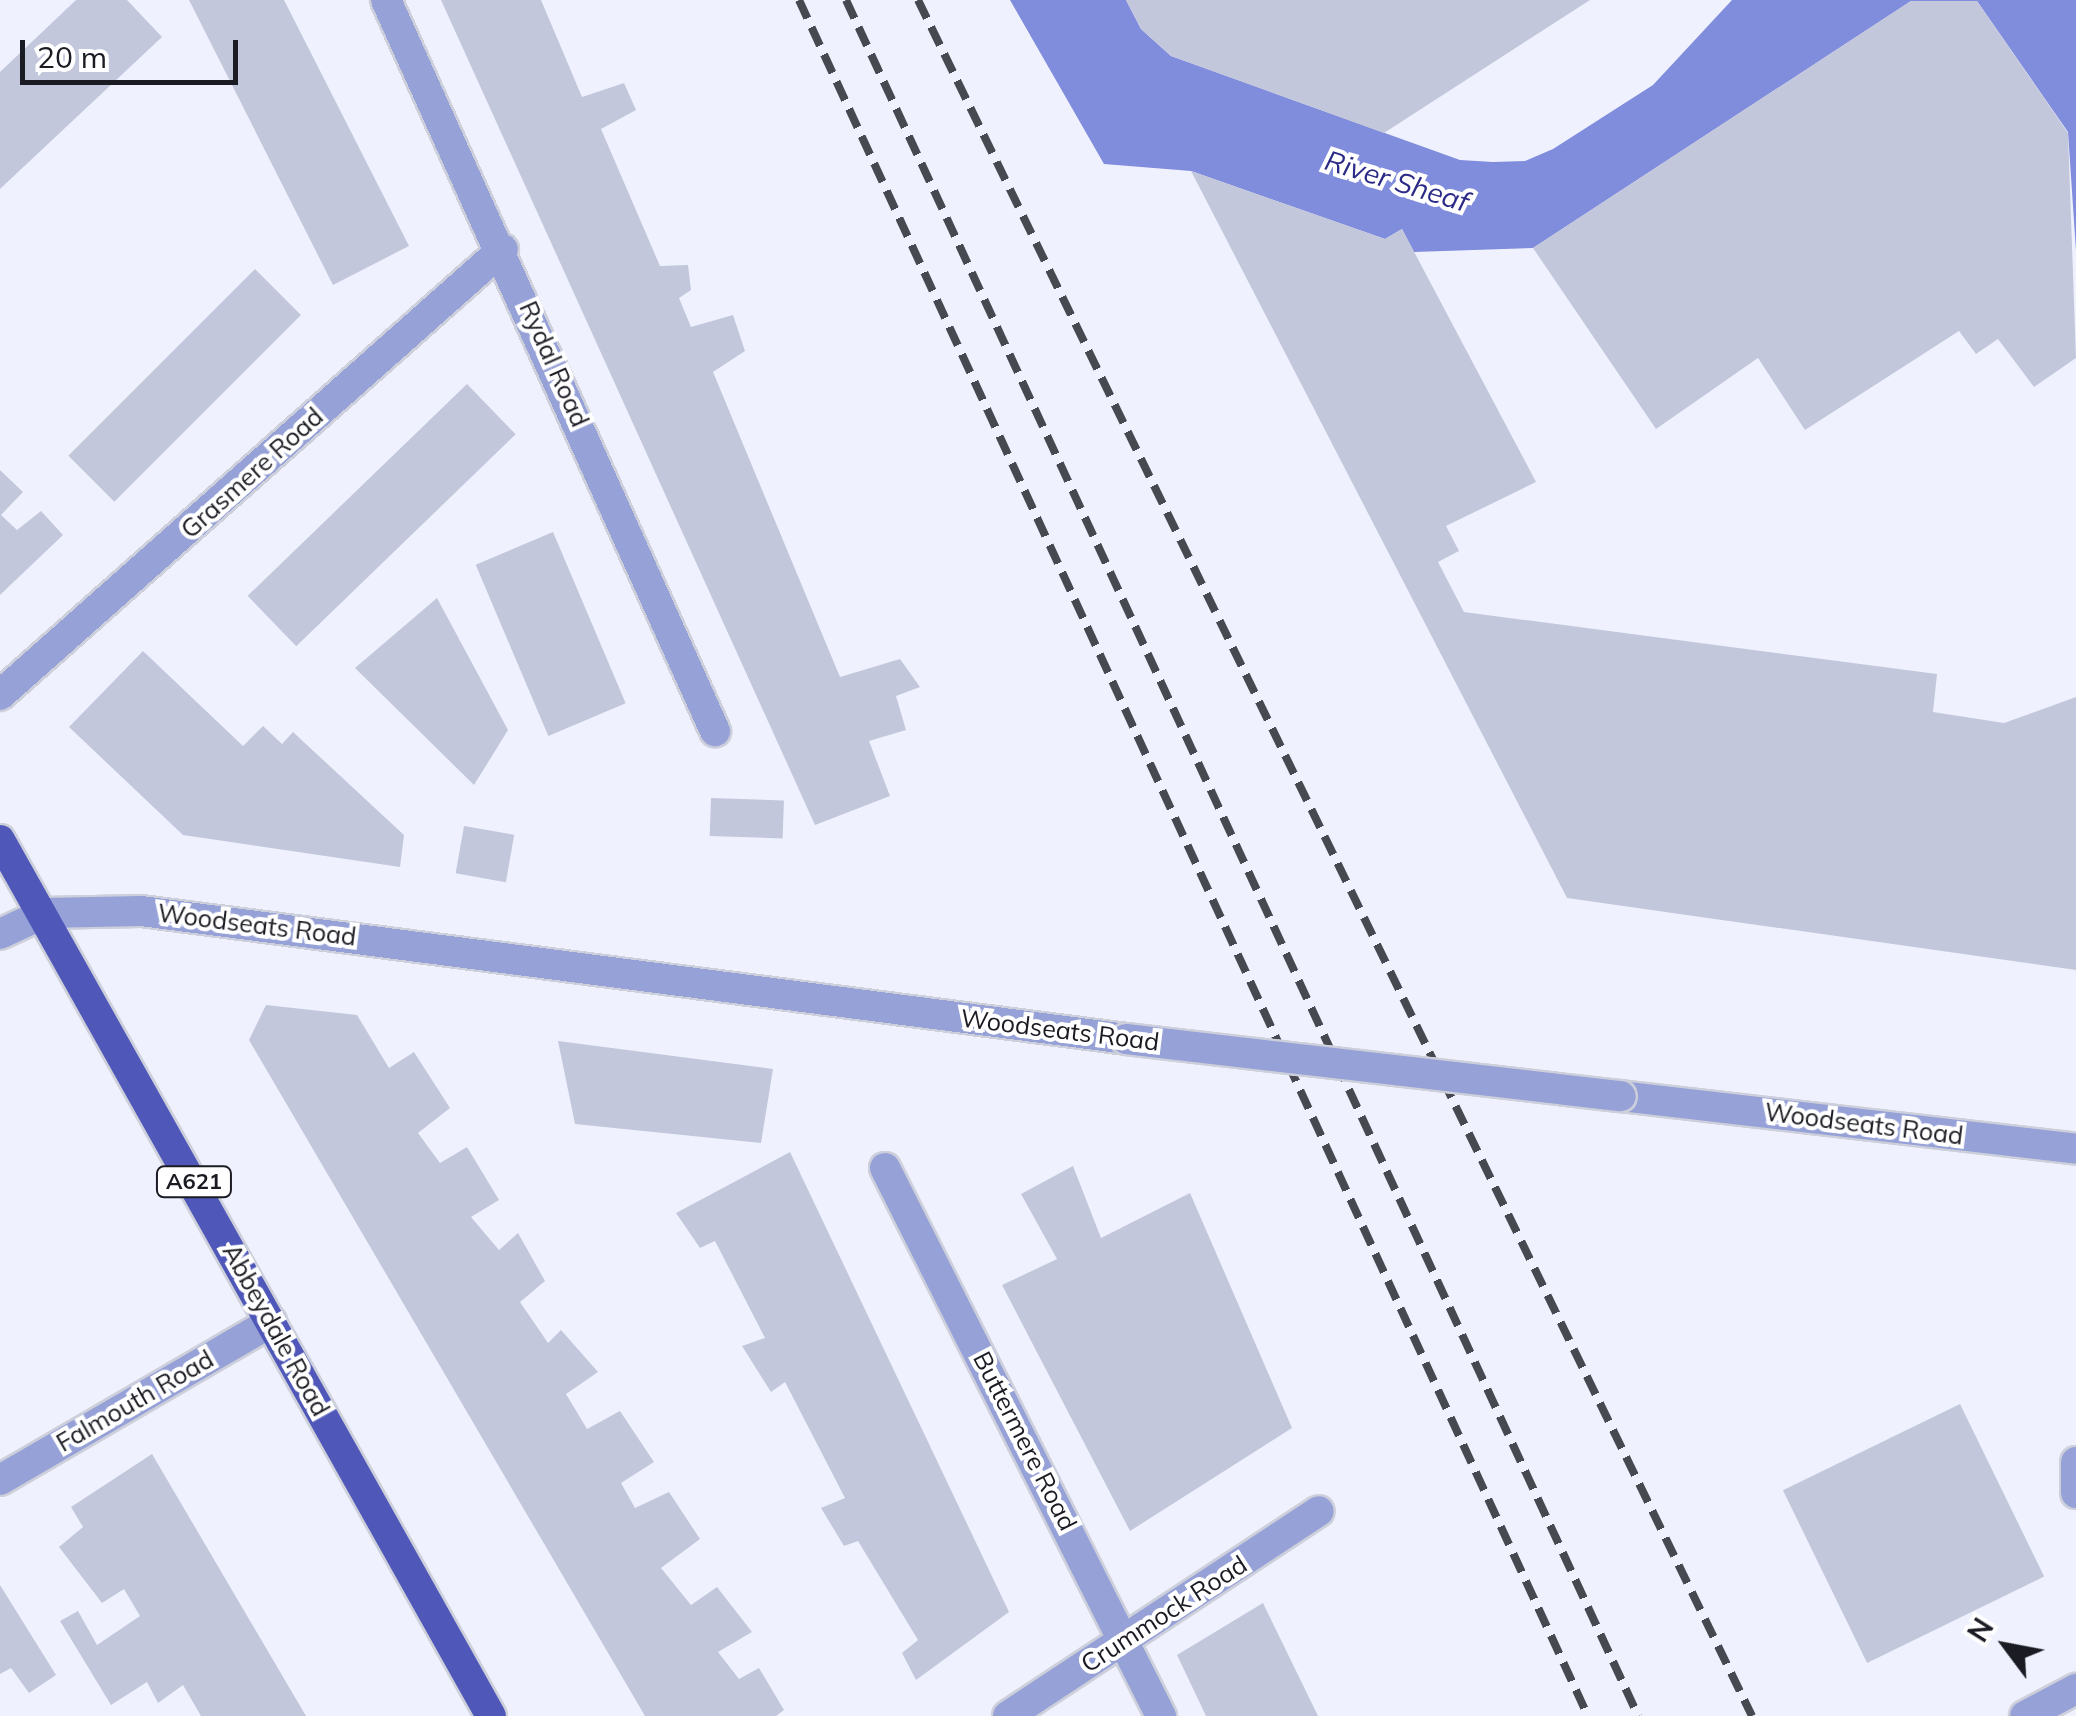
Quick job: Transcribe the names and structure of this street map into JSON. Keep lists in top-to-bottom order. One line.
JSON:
{"streets":{"main road":["A621","Abbeydale Road"],"street":["Rydal Road","Grasmere Road","Woodseats Road","Falmouth Road","Buttermere Road","Crummock Road"]},"crossings":[["Rydal Road","Grasmere Road"],["Woodseats Road","Abbeydale Road"],["Abbeydale Road","Falmouth Road"],["Buttermere Road","Crummock Road"]],"water":["River Sheaf"],"scale_bar":"20 m","north":"top left"}
